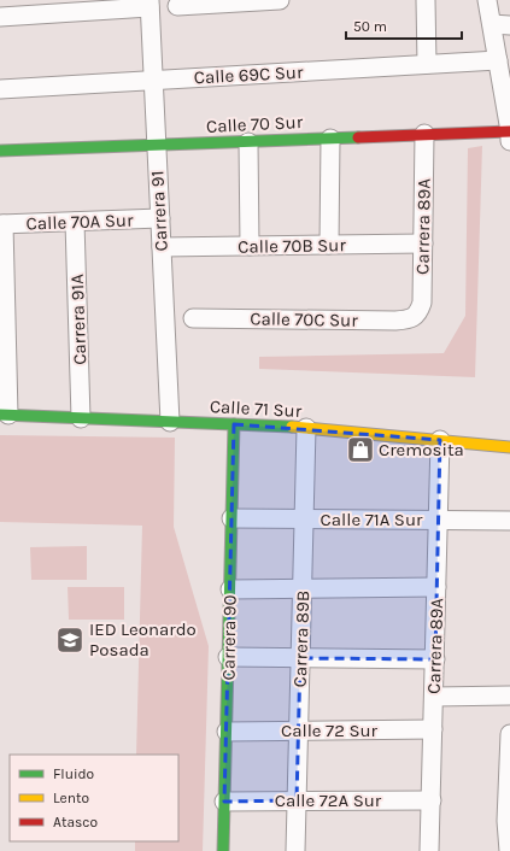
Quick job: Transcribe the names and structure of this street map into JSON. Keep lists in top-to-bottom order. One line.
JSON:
{"streets":{"street":["Calle 69C Sur","Calle 70 Sur","Carrera 91","Calle 70A Sur","Carrera 89A","Calle 70B Sur","Carrera 91A","Calle 70C Sur","Calle 71 Sur","Calle 71A Sur","Carrera 90","Carrera 89B","Calle 72 Sur","Calle 72A Sur"]},"crossings":[["Calle 69C Sur","Carrera 91"],["Calle 70 Sur","Carrera 91"],["Calle 70 Sur","Carrera 89A"],["Carrera 91","Calle 70A Sur"],["Carrera 91","Calle 70B Sur"],["Carrera 91","Calle 71 Sur"],["Calle 70A Sur","Carrera 91A"],["Carrera 89A","Calle 70B Sur"],["Carrera 89A","Calle 70C Sur"],["Carrera 89A","Calle 71 Sur"],["Carrera 89A","Calle 71A Sur"],["Carrera 89A","Calle 72 Sur"],["Carrera 89A","Calle 72A Sur"],["Carrera 91A","Calle 71 Sur"],["Calle 71 Sur","Carrera 90"],["Calle 71 Sur","Carrera 89B"],["Calle 71A Sur","Carrera 90"],["Calle 71A Sur","Carrera 89B"],["Carrera 90","Calle 72 Sur"],["Carrera 90","Calle 72A Sur"],["Carrera 89B","Calle 72 Sur"],["Carrera 89B","Calle 72A Sur"]],"places":{"shop":["Cremosita"],"school or university":["IED Leonardo Posada"]},"legend":["Fluido","Lento","Atasco"],"scale_bar":"50 m"}
